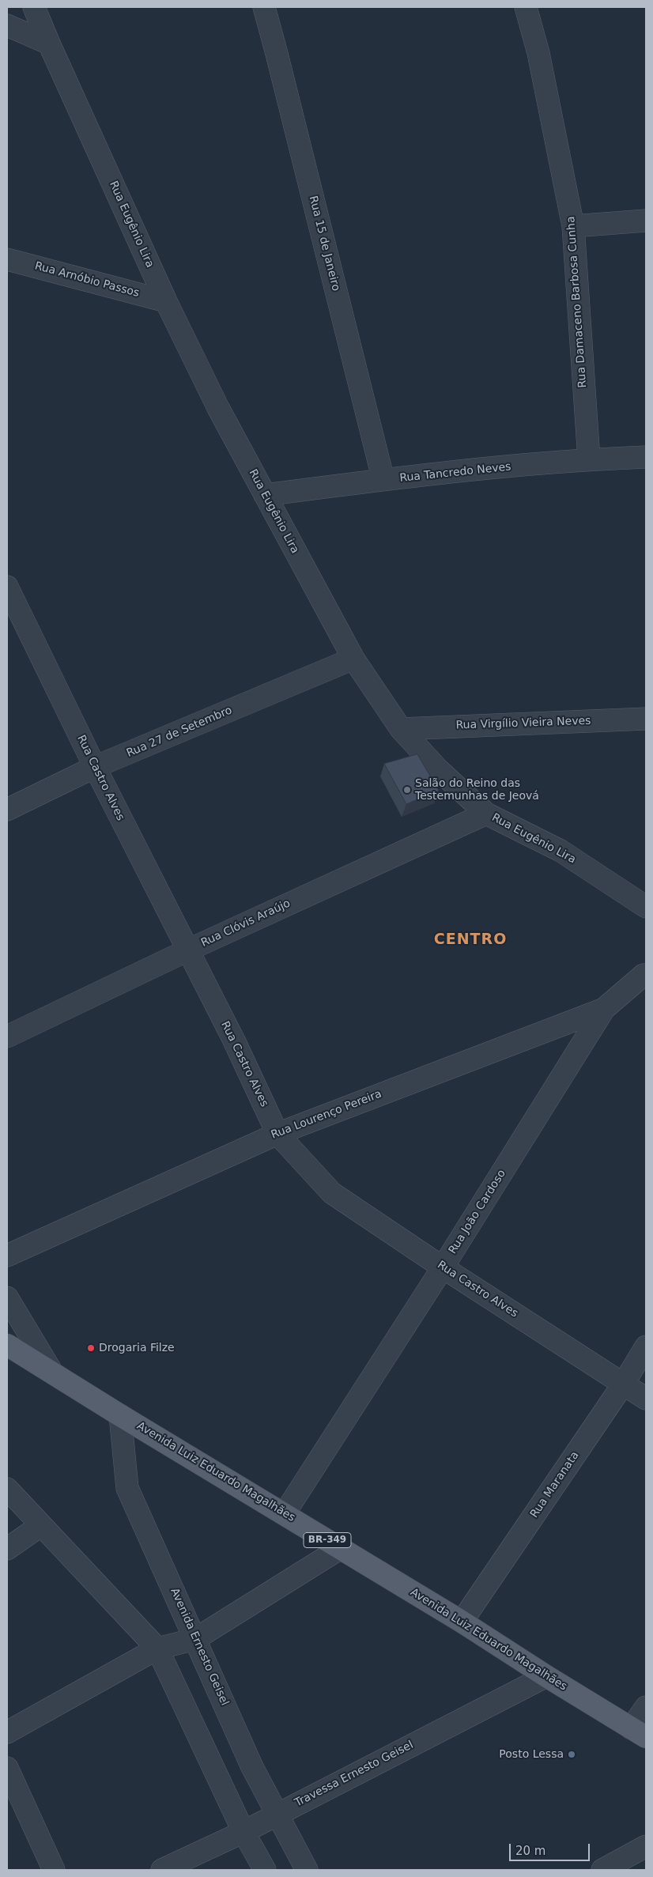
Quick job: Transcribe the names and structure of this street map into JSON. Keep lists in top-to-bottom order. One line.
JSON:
{"streets":{"main road":["Avenida Luiz Eduardo Magalhães","BR-349"],"street":["Rua Eugênio Lira","Rua 15 de Janeiro","Rua Arnóbio Passos","Rua Damaceno Barbosa Cunha","Rua Tancredo Neves","Rua Virgílio Vieira Neves","Rua 27 de Setembro","Rua Castro Alves","Rua Clóvis Araújo","Rua Lourenço Pereira","Rua João Cardoso","Rua Maranata","Avenida Ernesto Geisel","Travessa Ernesto Geisel"]},"crossings":[["Rua Eugênio Lira","Rua Arnóbio Passos"],["Rua Eugênio Lira","Rua Tancredo Neves"],["Rua Eugênio Lira","Rua Virgílio Vieira Neves"],["Rua Eugênio Lira","Rua 27 de Setembro"],["Rua Eugênio Lira","Rua Clóvis Araújo"],["Rua 15 de Janeiro","Rua Tancredo Neves"],["Rua Damaceno Barbosa Cunha","Rua Tancredo Neves"],["Rua 27 de Setembro","Rua Castro Alves"],["Rua Castro Alves","Rua Clóvis Araújo"],["Rua Castro Alves","Rua Lourenço Pereira"],["Rua Castro Alves","Rua João Cardoso"],["Rua Castro Alves","Rua Maranata"],["Rua Lourenço Pereira","Rua João Cardoso"],["Rua João Cardoso","Avenida Luiz Eduardo Magalhães"],["Avenida Luiz Eduardo Magalhães","Rua Maranata"],["Avenida Luiz Eduardo Magalhães","Avenida Ernesto Geisel"],["Avenida Luiz Eduardo Magalhães","Travessa Ernesto Geisel"],["Avenida Ernesto Geisel","Travessa Ernesto Geisel"]],"districts":["CENTRO"],"places":["Salão do Reino das Testemunhas de Jeová","Drogaria Filze","Posto Lessa"],"scale_bar":"20 m"}
